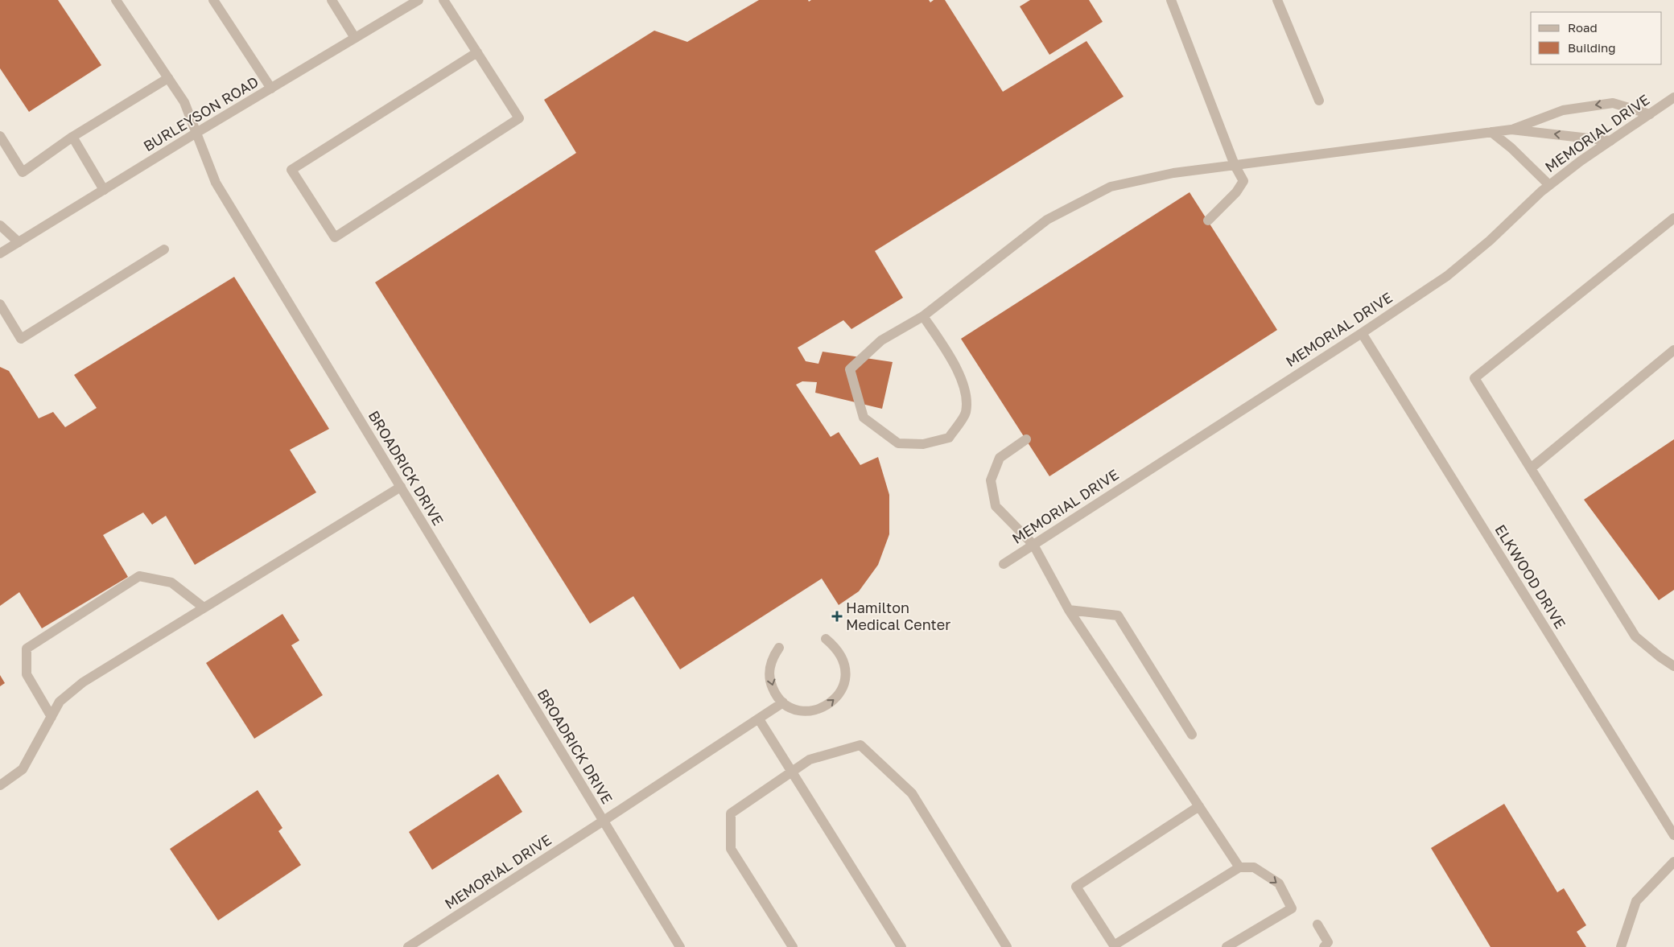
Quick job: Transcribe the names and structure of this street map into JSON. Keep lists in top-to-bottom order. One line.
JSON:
{"streets":{"street":["BURLEYSON ROAD","MEMORIAL DRIVE","BROADRICK DRIVE","ELKWOOD DRIVE"]},"crossings":[["BURLEYSON ROAD","BROADRICK DRIVE"],["MEMORIAL DRIVE","BROADRICK DRIVE"],["MEMORIAL DRIVE","ELKWOOD DRIVE"]],"places":{"health":["Hamilton Medical Center"]},"legend":["Road","Building"]}
